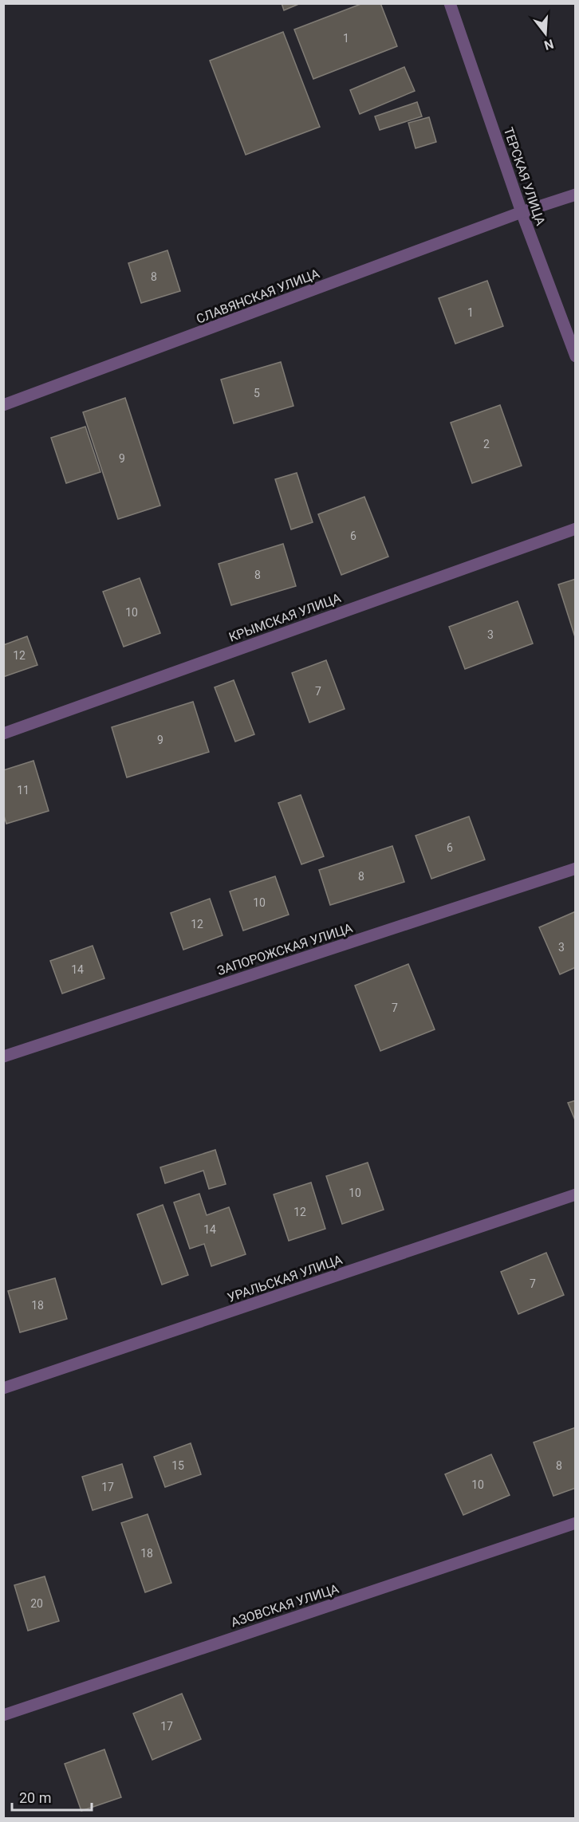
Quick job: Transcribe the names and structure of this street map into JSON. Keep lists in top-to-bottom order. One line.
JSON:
{"streets":{"street":["ТЕРСКАЯ УЛИЦА","СЛАВЯНСКАЯ УЛИЦА","КРЫМСКАЯ УЛИЦА","ЗАПОРОЖСКАЯ УЛИЦА","УРАЛЬСКАЯ УЛИЦА","АЗОВСКАЯ УЛИЦА"]},"crossings":[["ТЕРСКАЯ УЛИЦА","СЛАВЯНСКАЯ УЛИЦА"]],"house_numbers":["1","8","1","5","2","9","6","8","10","3","12","7","9","11","6","8","10","12","3","14","7","10","12","14","7","18","15","8","10","17","18","20","17"],"scale_bar":"20 m","north":"bottom"}
